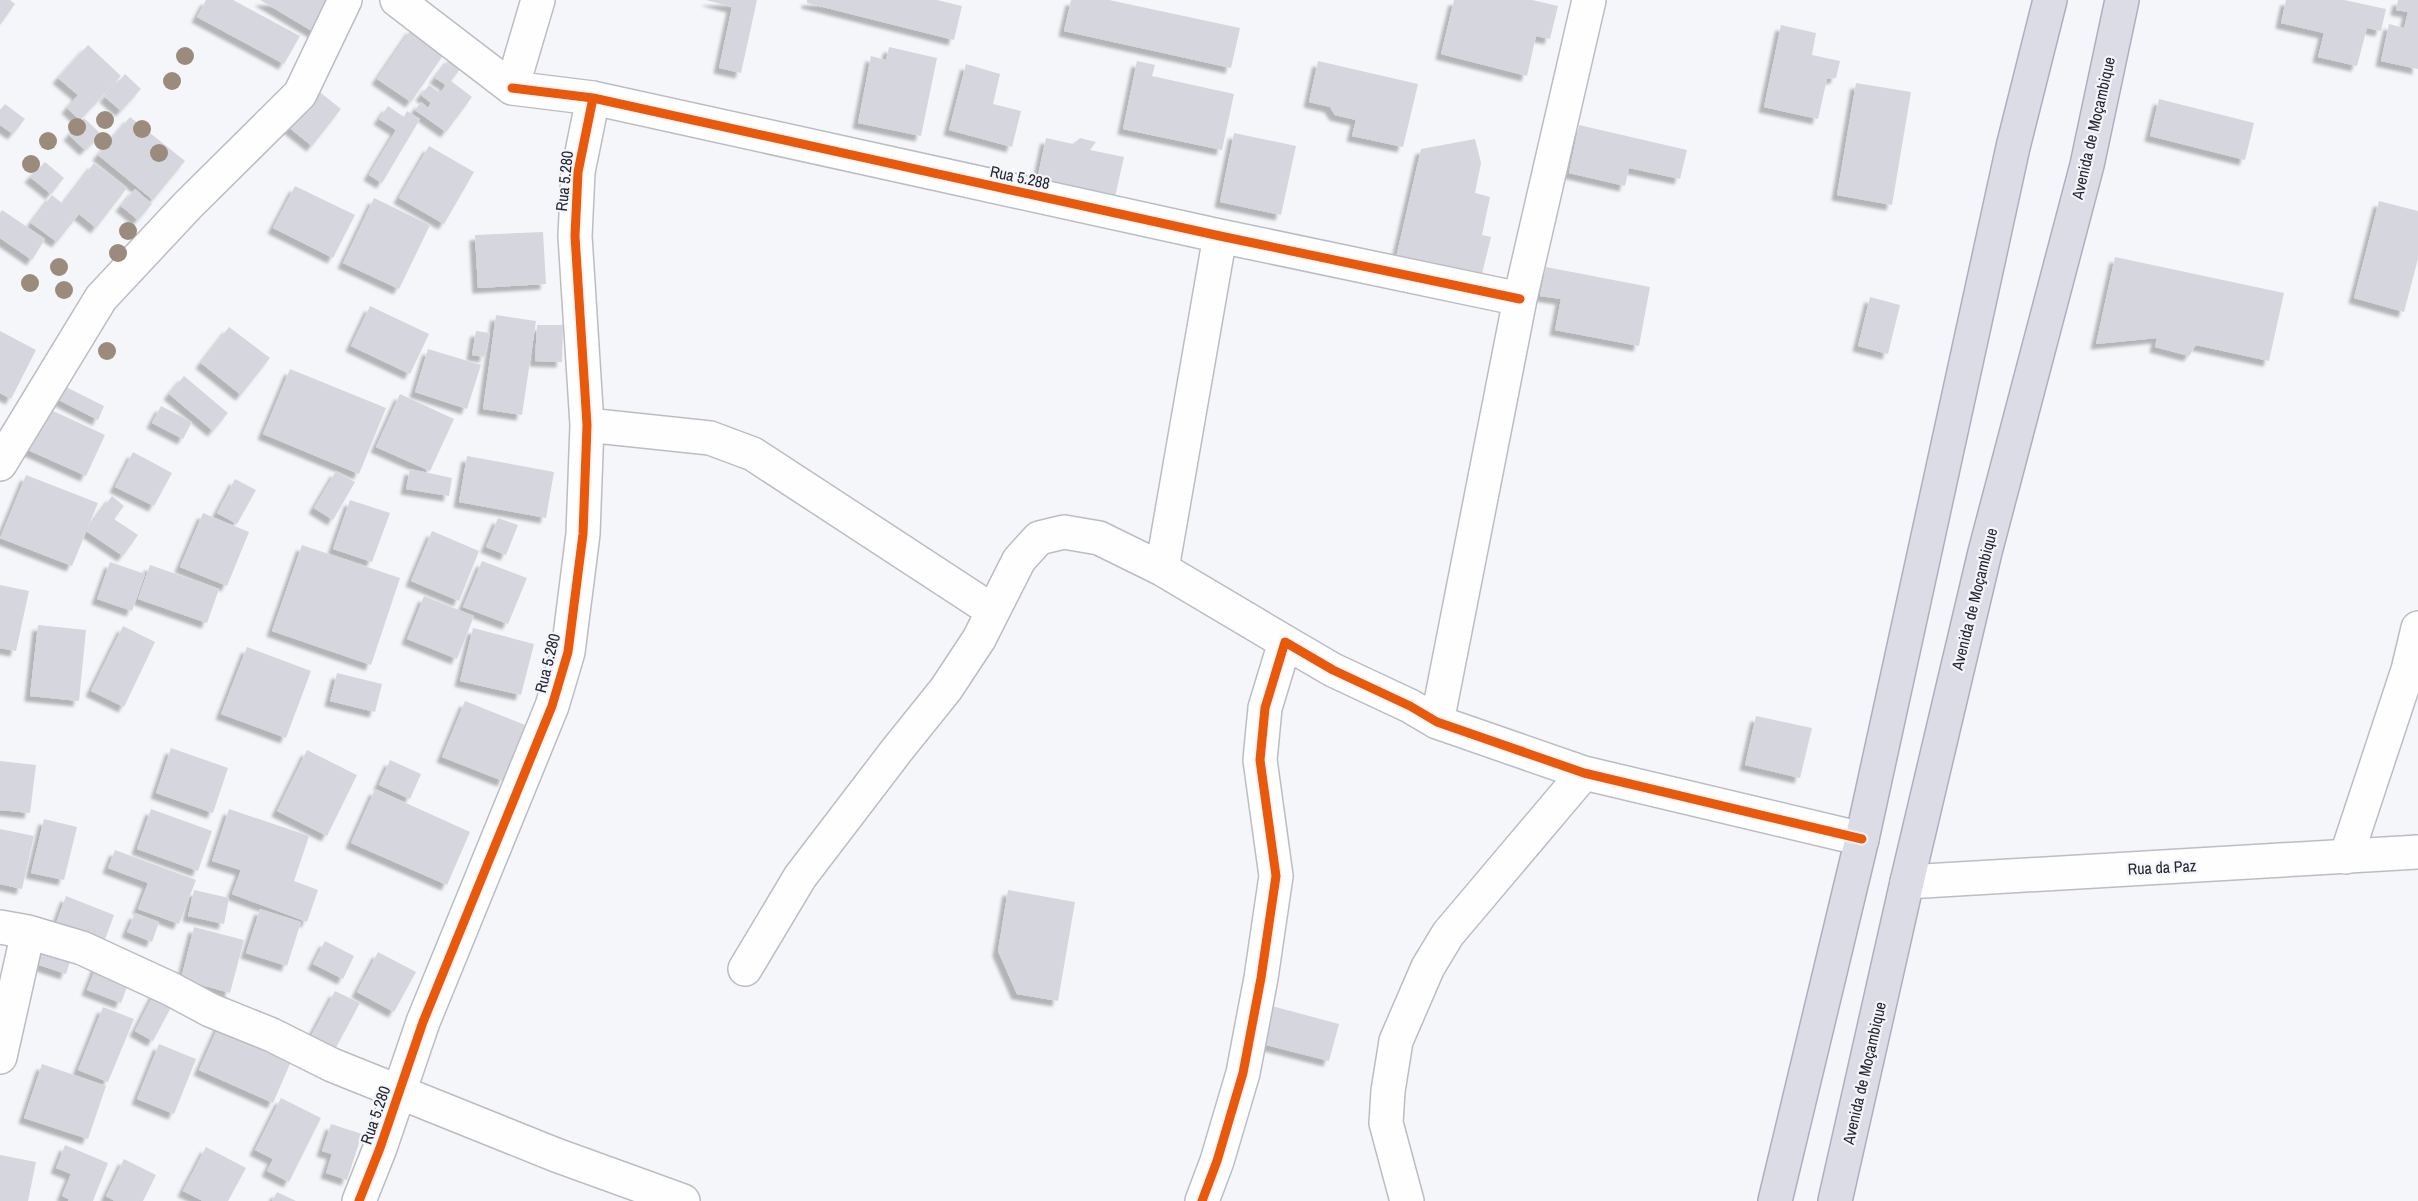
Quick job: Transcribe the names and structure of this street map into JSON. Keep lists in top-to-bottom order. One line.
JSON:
{"streets":{"highway":["Avenida de Moçambique"],"street":["Rua 5.288","Rua 5.280","Rua da Paz"]},"crossings":[["Avenida de Moçambique","Rua da Paz"],["Rua 5.288","Rua 5.280"]]}
